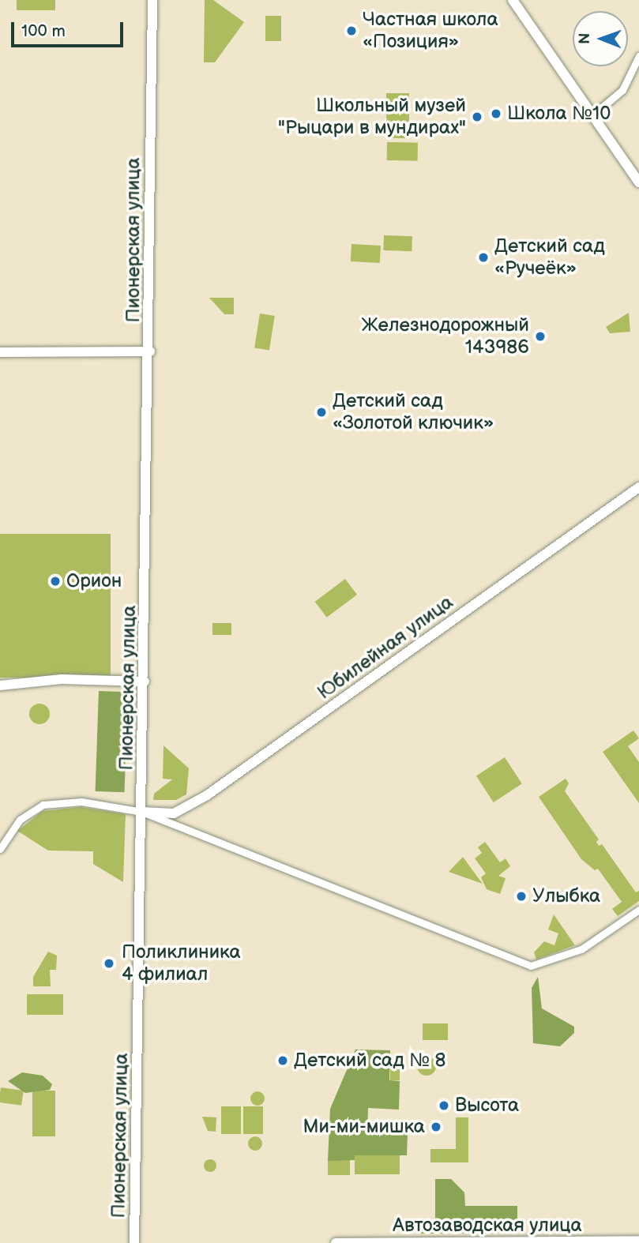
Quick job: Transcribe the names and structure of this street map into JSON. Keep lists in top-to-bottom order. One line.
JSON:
{"streets":{"street":["Пионерская улица","Юбилейная улица","Автозаводская улица"]},"places":["Частная школа «Позиция»","Школа №10","Школьный музей \"Рыцари в мундирах\"","Детский сад «Ручеёк»","Железнодорожный 143986","Детский сад «Золотой ключик»","Орион","Улыбка","Поликлиника 4 филиал","Детский сад № 8","Высота","Ми-ми-мишка"],"scale_bar":"100 m","north":"left"}
